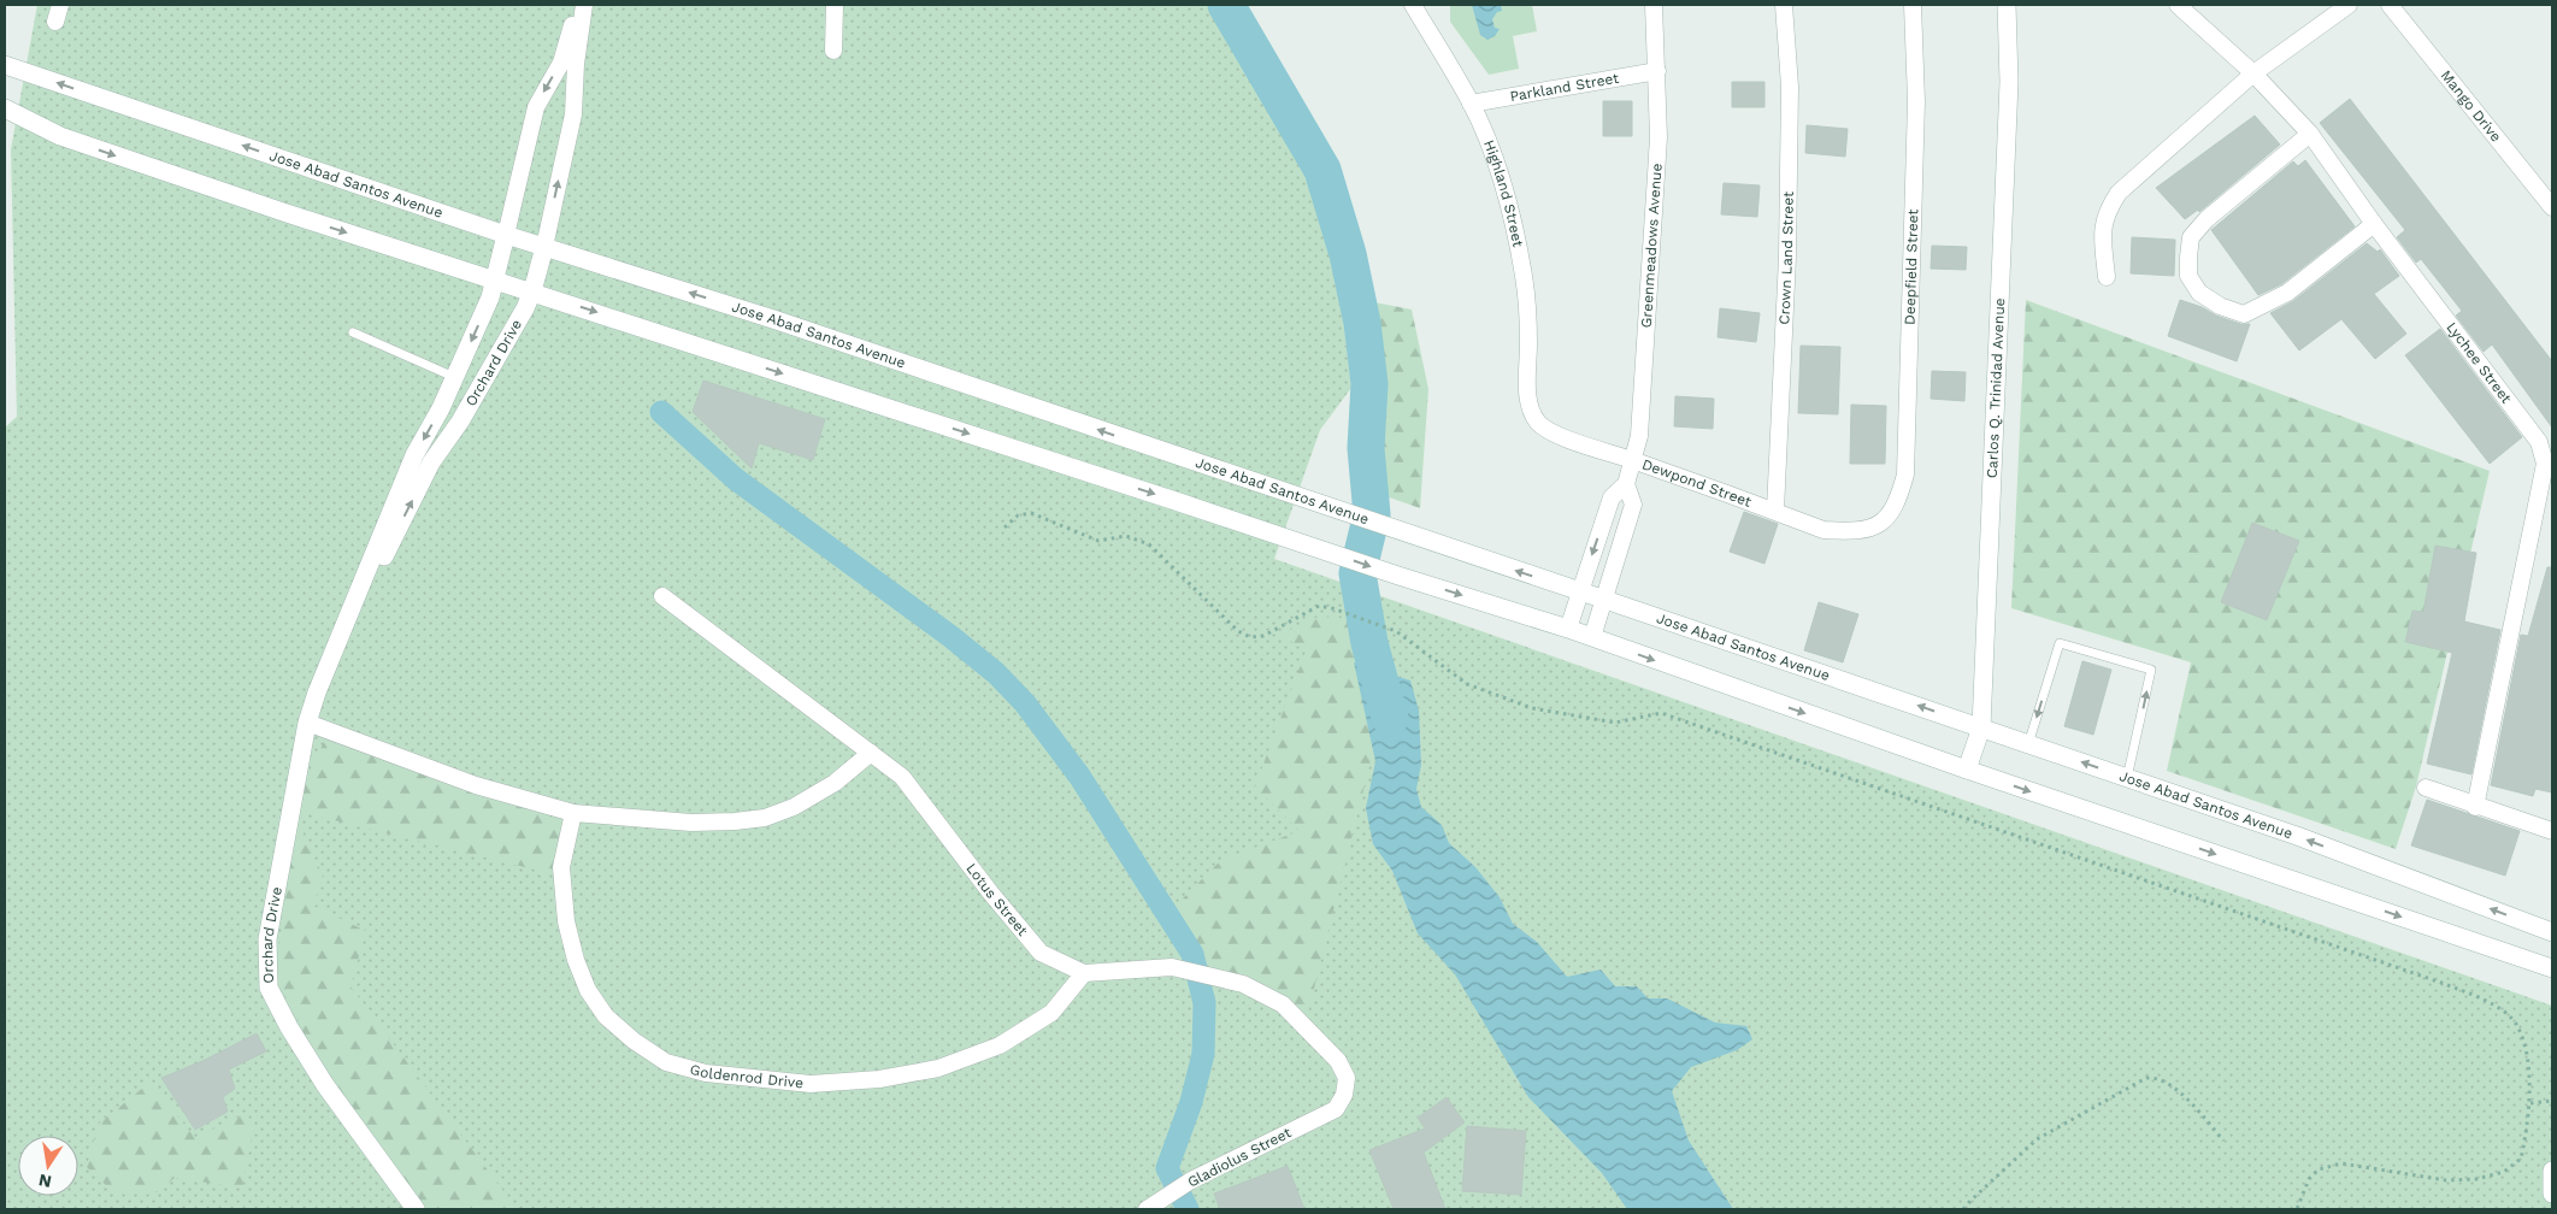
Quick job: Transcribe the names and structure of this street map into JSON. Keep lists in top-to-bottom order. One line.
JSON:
{"streets":{"main road":["Jose Abad Santos Avenue","Orchard Drive","Carlos Q. Trinidad Avenue"],"street":["Parkland Street","Mango Drive","Highland Street","Greenmeadows Avenue","Crown Land Street","Deepfield Street","Lychee Street","Dewpond Street","Lotus Street","Goldenrod Drive","Gladiolus Street"]},"crossings":[["Parkland Street","Highland Street"],["Parkland Street","Greenmeadows Avenue"],["Jose Abad Santos Avenue","Greenmeadows Avenue"],["Jose Abad Santos Avenue","Orchard Drive"],["Jose Abad Santos Avenue","Carlos Q. Trinidad Avenue"],["Highland Street","Dewpond Street"],["Greenmeadows Avenue","Dewpond Street"],["Crown Land Street","Dewpond Street"],["Deepfield Street","Dewpond Street"],["Lotus Street","Goldenrod Drive"],["Lotus Street","Gladiolus Street"]],"north":"bottom"}
